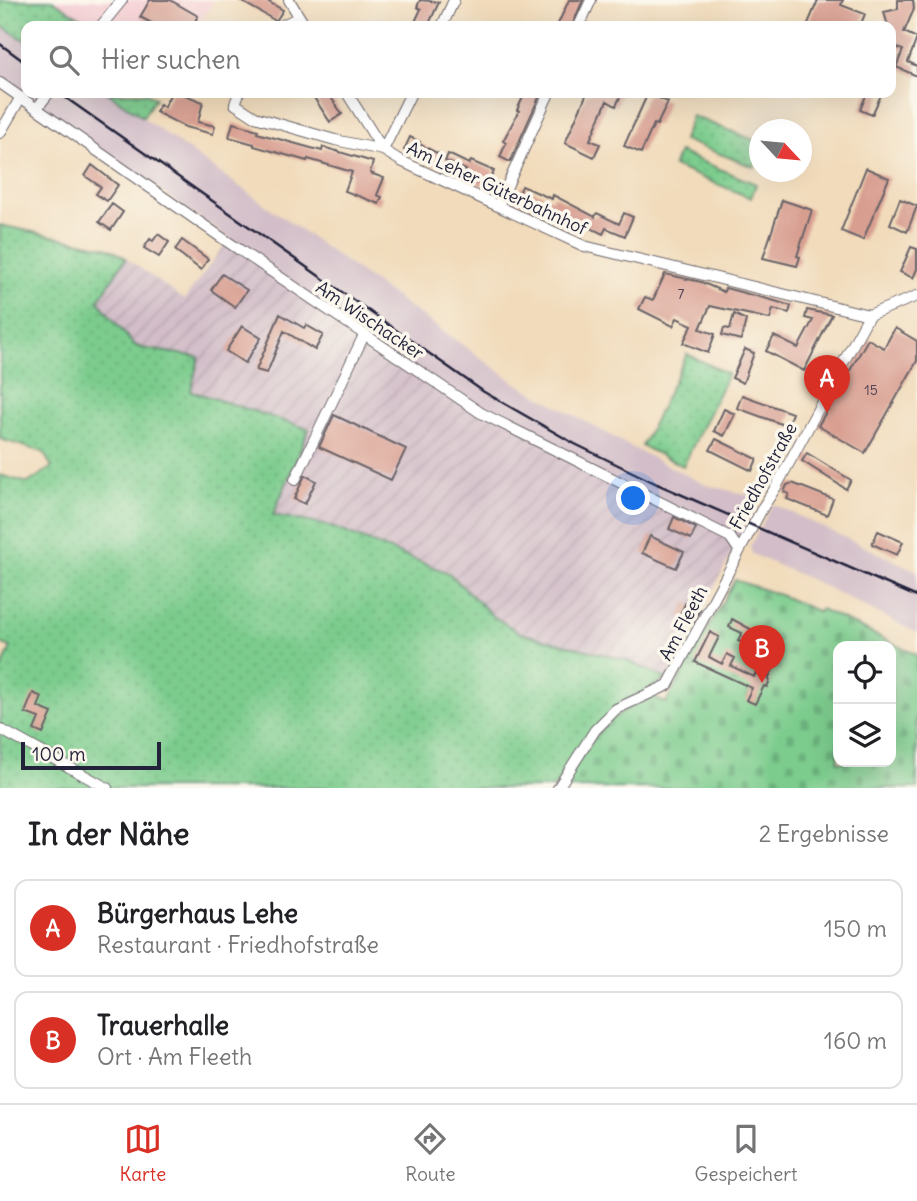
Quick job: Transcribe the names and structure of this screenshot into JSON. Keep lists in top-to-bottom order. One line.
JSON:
{"streets":{"street":["Am Leher Güterbahnhof","Am Wischacker","Friedhofstraße","Am Fleeth"]},"crossings":[["Am Leher Güterbahnhof","Friedhofstraße"],["Am Wischacker","Friedhofstraße"],["Am Wischacker","Am Fleeth"],["Friedhofstraße","Am Fleeth"]],"house_numbers":["7","15"],"scale_bar":"100 m","north":"bottom right","page":{"search":"Hier suchen","pins":["A","B"],"scale":"100 m","heading":["In der Nähe","2 Ergebnisse"],"list":[{"mark":"A","name":"Bürgerhaus Lehe","note":"Restaurant · Friedhofstraße","value":"150 m"},{"mark":"B","name":"Trauerhalle","note":"Ort · Am Fleeth","value":"160 m"}],"nav":["Karte","Route","Gespeichert"]}}
